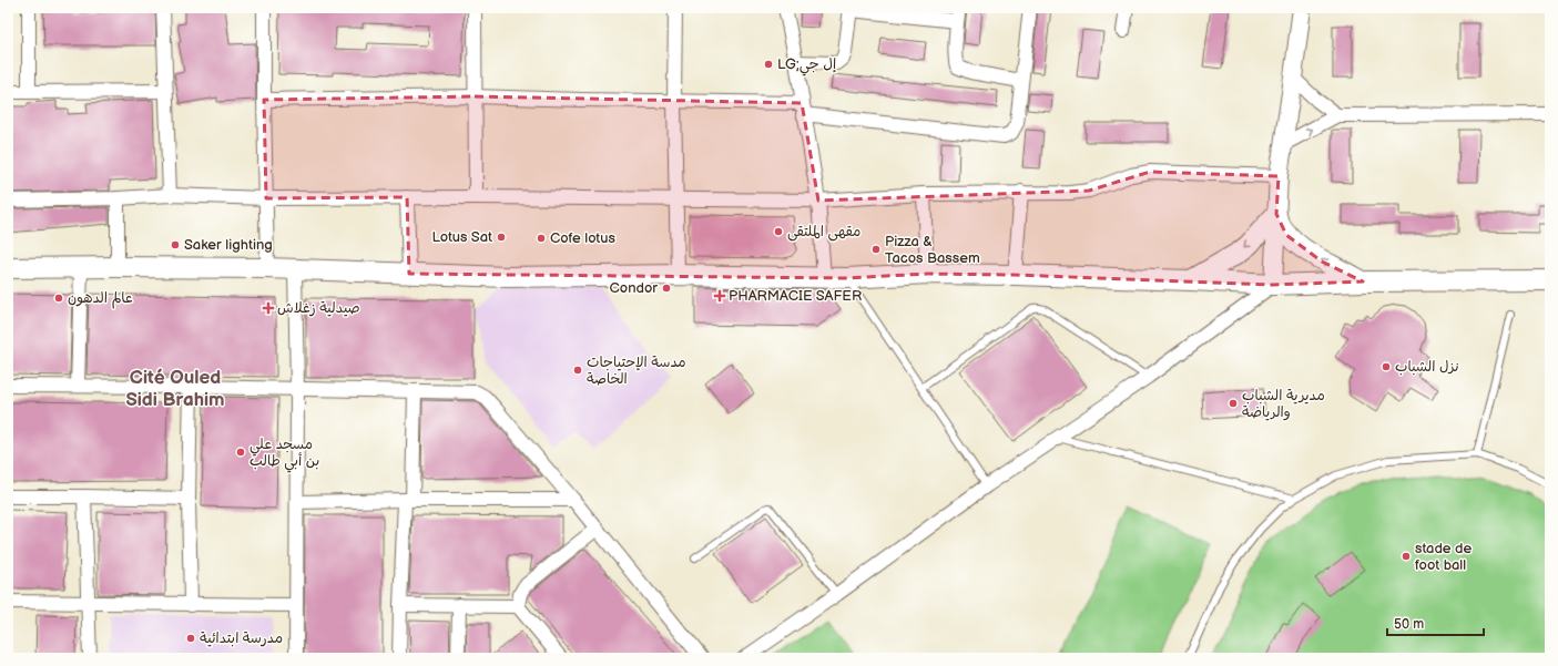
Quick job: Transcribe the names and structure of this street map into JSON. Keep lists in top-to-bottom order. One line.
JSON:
{"districts":["Cité Ouled Sidi Brahim"],"places":{"other":["LG;إل جي","مقهى الملتقى","Lotus Sat","Cofe lotus","Saker lighting","Pizza & Tacos Bassem","Condor","عالم الدهون","نزل الشباب","مدسة الإحتياجات الخاصة","مديرية الشباب والرياضة","مسجد علي بن أبي طالب","stade de foot ball","مدرسة ابتدائية"],"health":["PHARMACIE SAFER","صيدلية زغلاش"]},"scale_bar":"50 m"}
